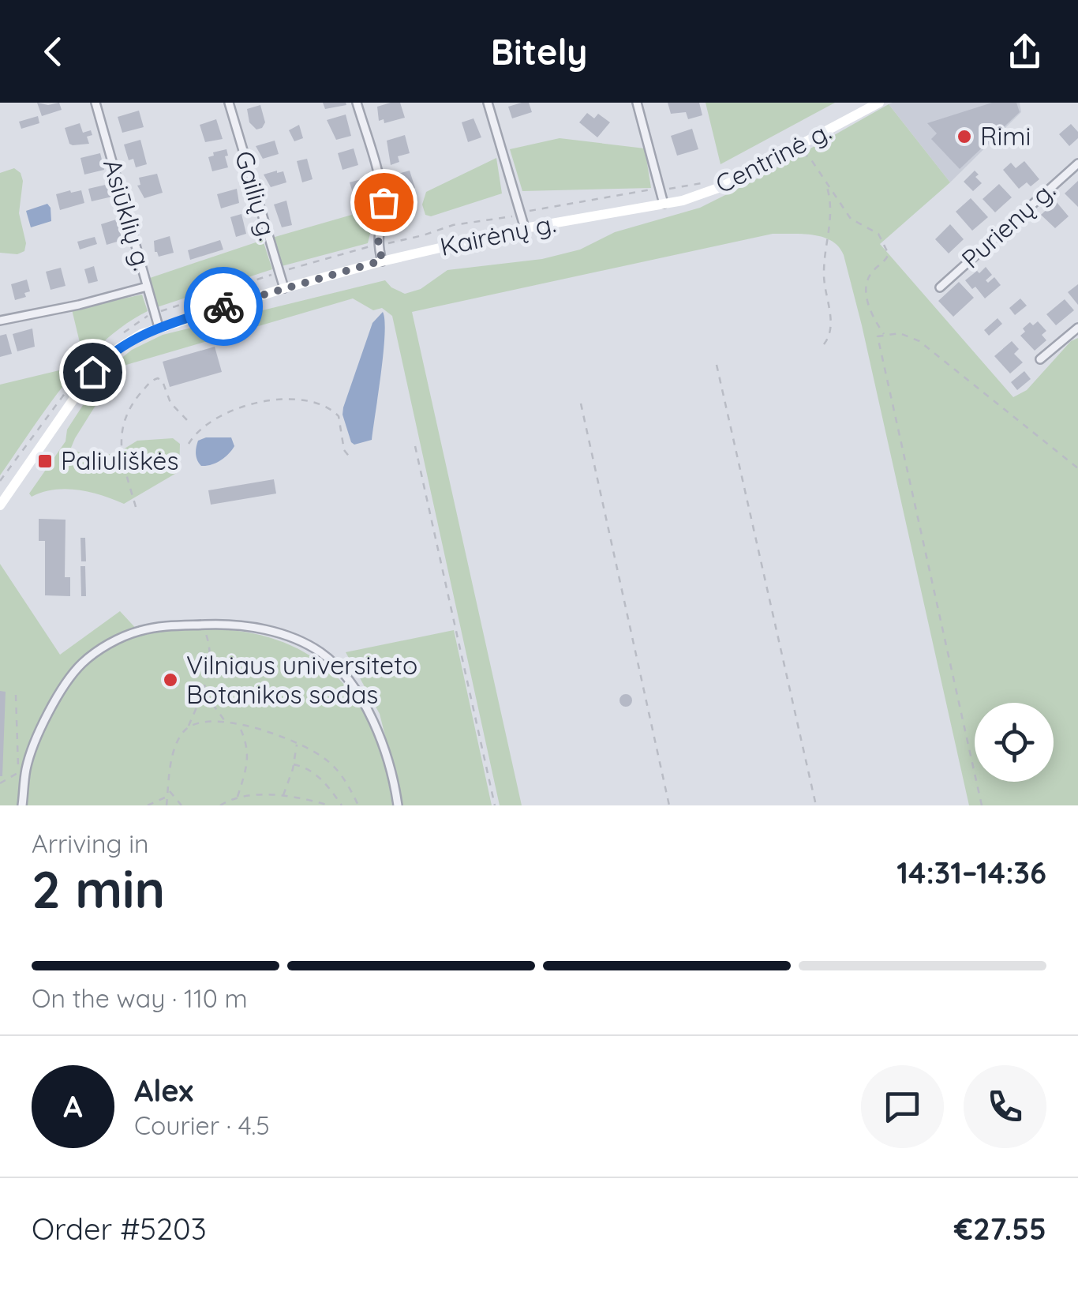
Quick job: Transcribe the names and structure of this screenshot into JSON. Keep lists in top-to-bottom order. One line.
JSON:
{"streets":{"main road":["Centrinė g.","Kairėnų g."],"street":["Gailių g.","Asiūklių g.","Purienų g."]},"crossings":[["Centrinė g.","Kairėnų g."],["Gailių g.","Kairėnų g."],["Asiūklių g.","Kairėnų g."]],"places":{"other":["Rimi","Vilniaus universiteto Botanikos sodas"],"transit":["Paliuliškės"]},"page":{"header":"Bitely","heading":["2 min","Arriving in","14:31–14:36"],"panel":["Alex","Courier · 4.5","Order #5203","€27.55"],"bar":"On the way · 110 m","round":"A"}}
